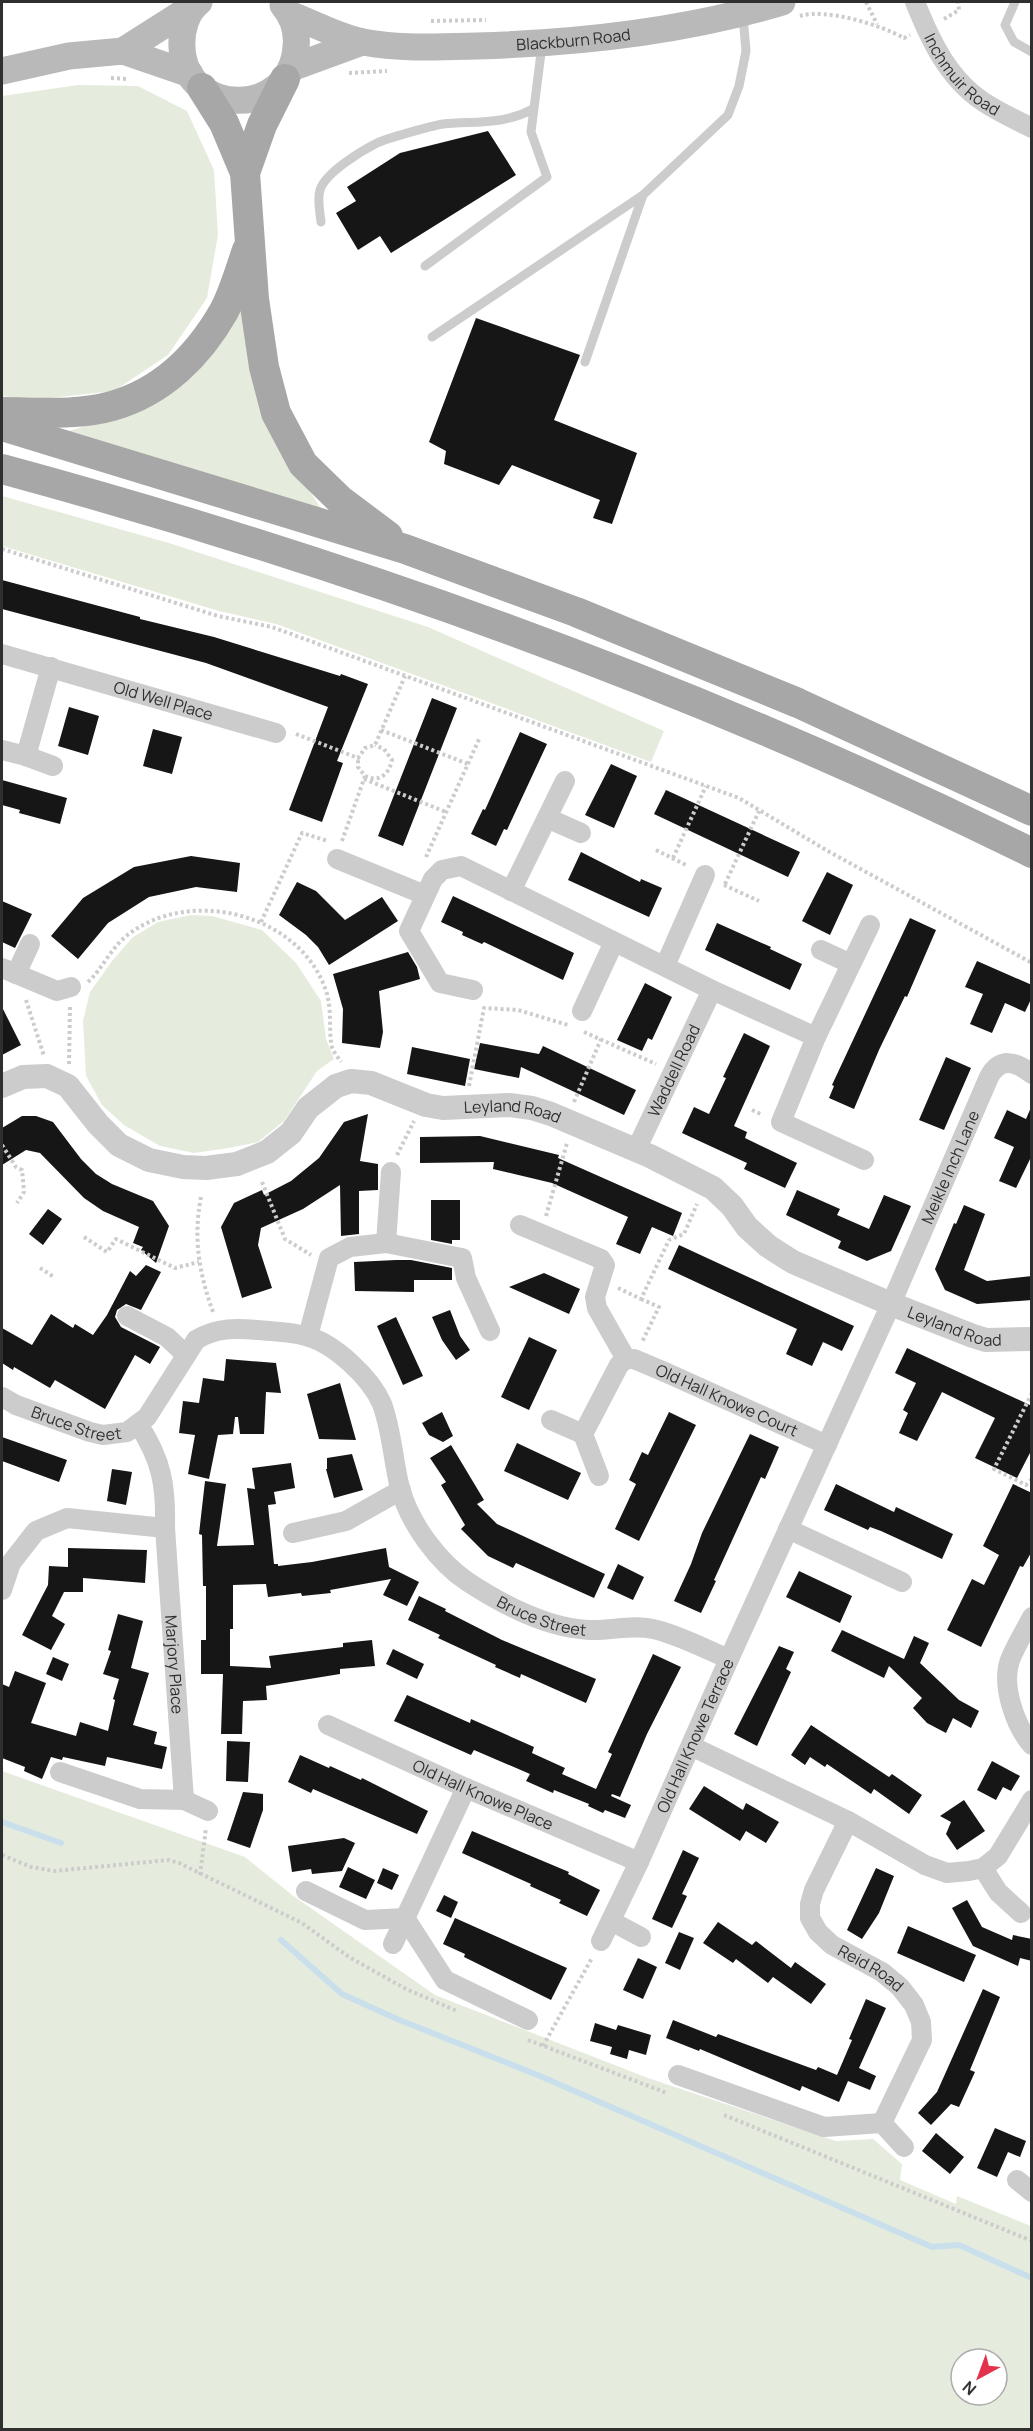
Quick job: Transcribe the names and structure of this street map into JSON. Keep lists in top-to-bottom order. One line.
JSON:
{"streets":{"main road":["Blackburn Road"],"street":["Inchmuir Road","Old Well Place","Waddell Road","Leyland Road","Meikle Inch Lane","Old Hall Knowe Court","Bruce Street","Marjory Place","Old Hall Knowe Terrace","Old Hall Knowe Place","Reid Road"]},"crossings":[["Waddell Road","Leyland Road"],["Leyland Road","Meikle Inch Lane"],["Leyland Road","Old Hall Knowe Terrace"],["Meikle Inch Lane","Old Hall Knowe Terrace"],["Old Hall Knowe Court","Old Hall Knowe Terrace"],["Bruce Street","Marjory Place"],["Bruce Street","Old Hall Knowe Terrace"],["Old Hall Knowe Terrace","Old Hall Knowe Place"]],"north":"bottom left"}
